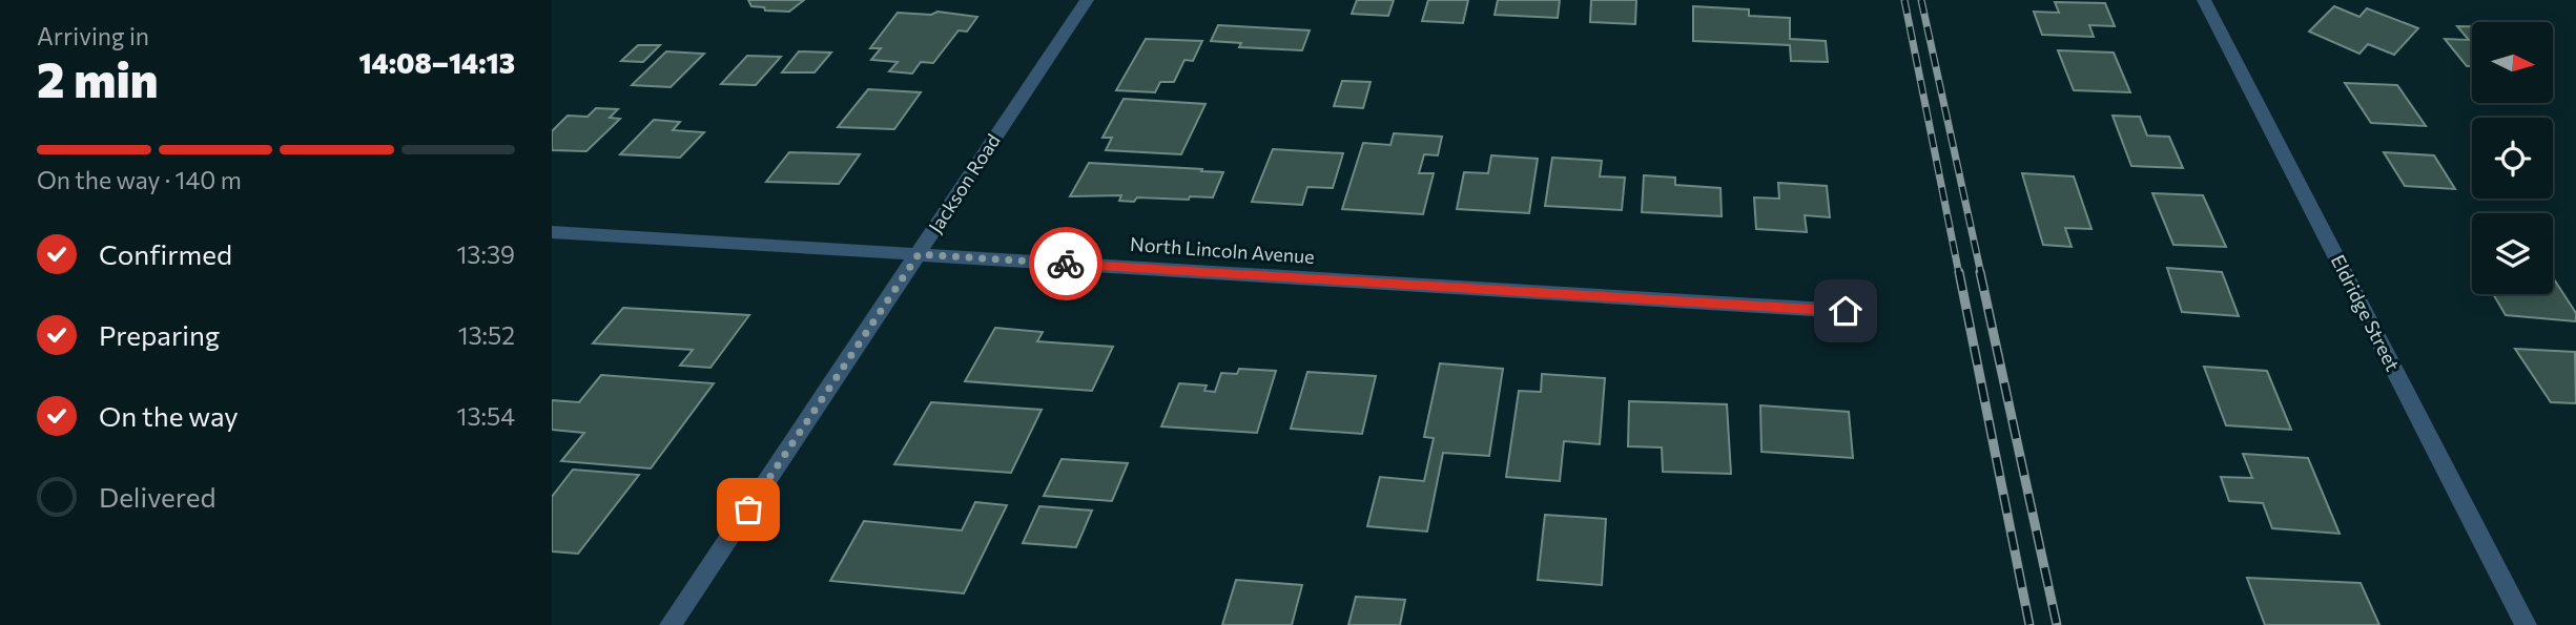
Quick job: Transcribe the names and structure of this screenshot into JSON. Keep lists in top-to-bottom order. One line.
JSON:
{"streets":{"street":["Jackson Road","North Lincoln Avenue","Eldridge Street"]},"crossings":[["Jackson Road","North Lincoln Avenue"]],"north":"right","page":{"heading":["2 min","Arriving in","14:08–14:13"],"bar":"On the way · 140 m","list":[["Confirmed","13:39"],["Preparing","13:52"],["On the way","13:54"],"Delivered"]}}
